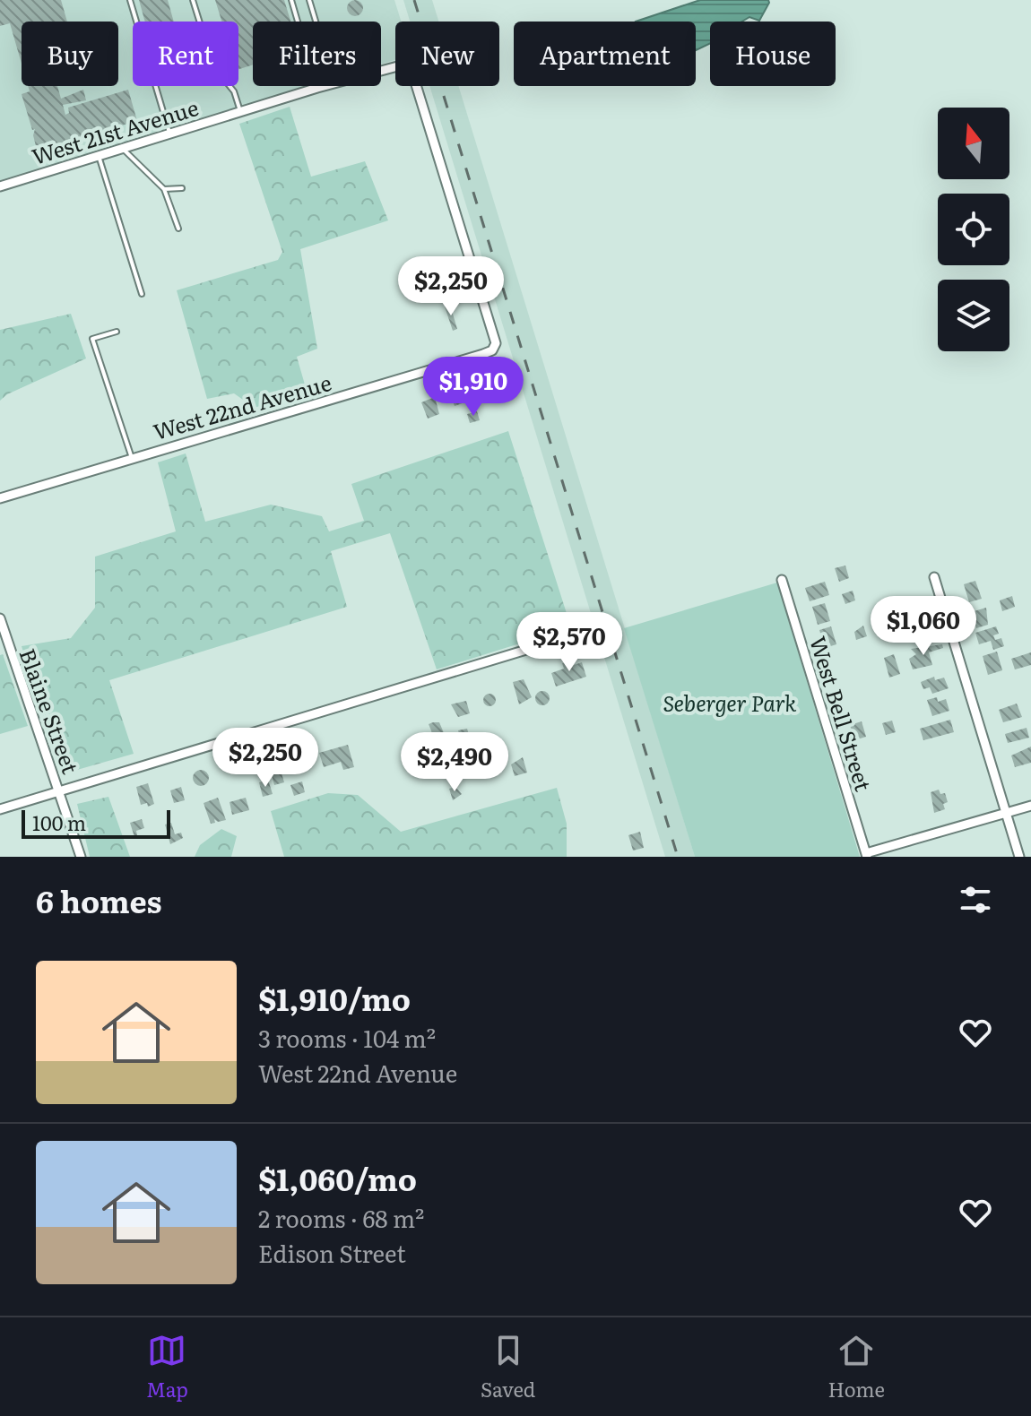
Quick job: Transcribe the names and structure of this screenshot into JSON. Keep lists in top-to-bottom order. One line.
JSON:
{"streets":{"street":["West 21st Avenue","West 22nd Avenue","Blaine Street","West Bell Street"]},"crossings":[["West 21st Avenue","West 22nd Avenue"]],"parks":["Seberger Park"],"scale_bar":"100 m","north":"top","page":{"chip":["Buy","Rent","Filters","New","Apartment","House"],"price":["$2,250","$1,910","$1,060","$2,570","$2,250","$2,490"],"scale":"100 m","heading":"6 homes","list":[{"name":"$1,910/mo","note":"3 rooms · 104 m² · West 22nd Avenue"},{"name":"$1,060/mo","note":"2 rooms · 68 m² · Edison Street"}],"tabs":["Map","Saved","Home"]}}
